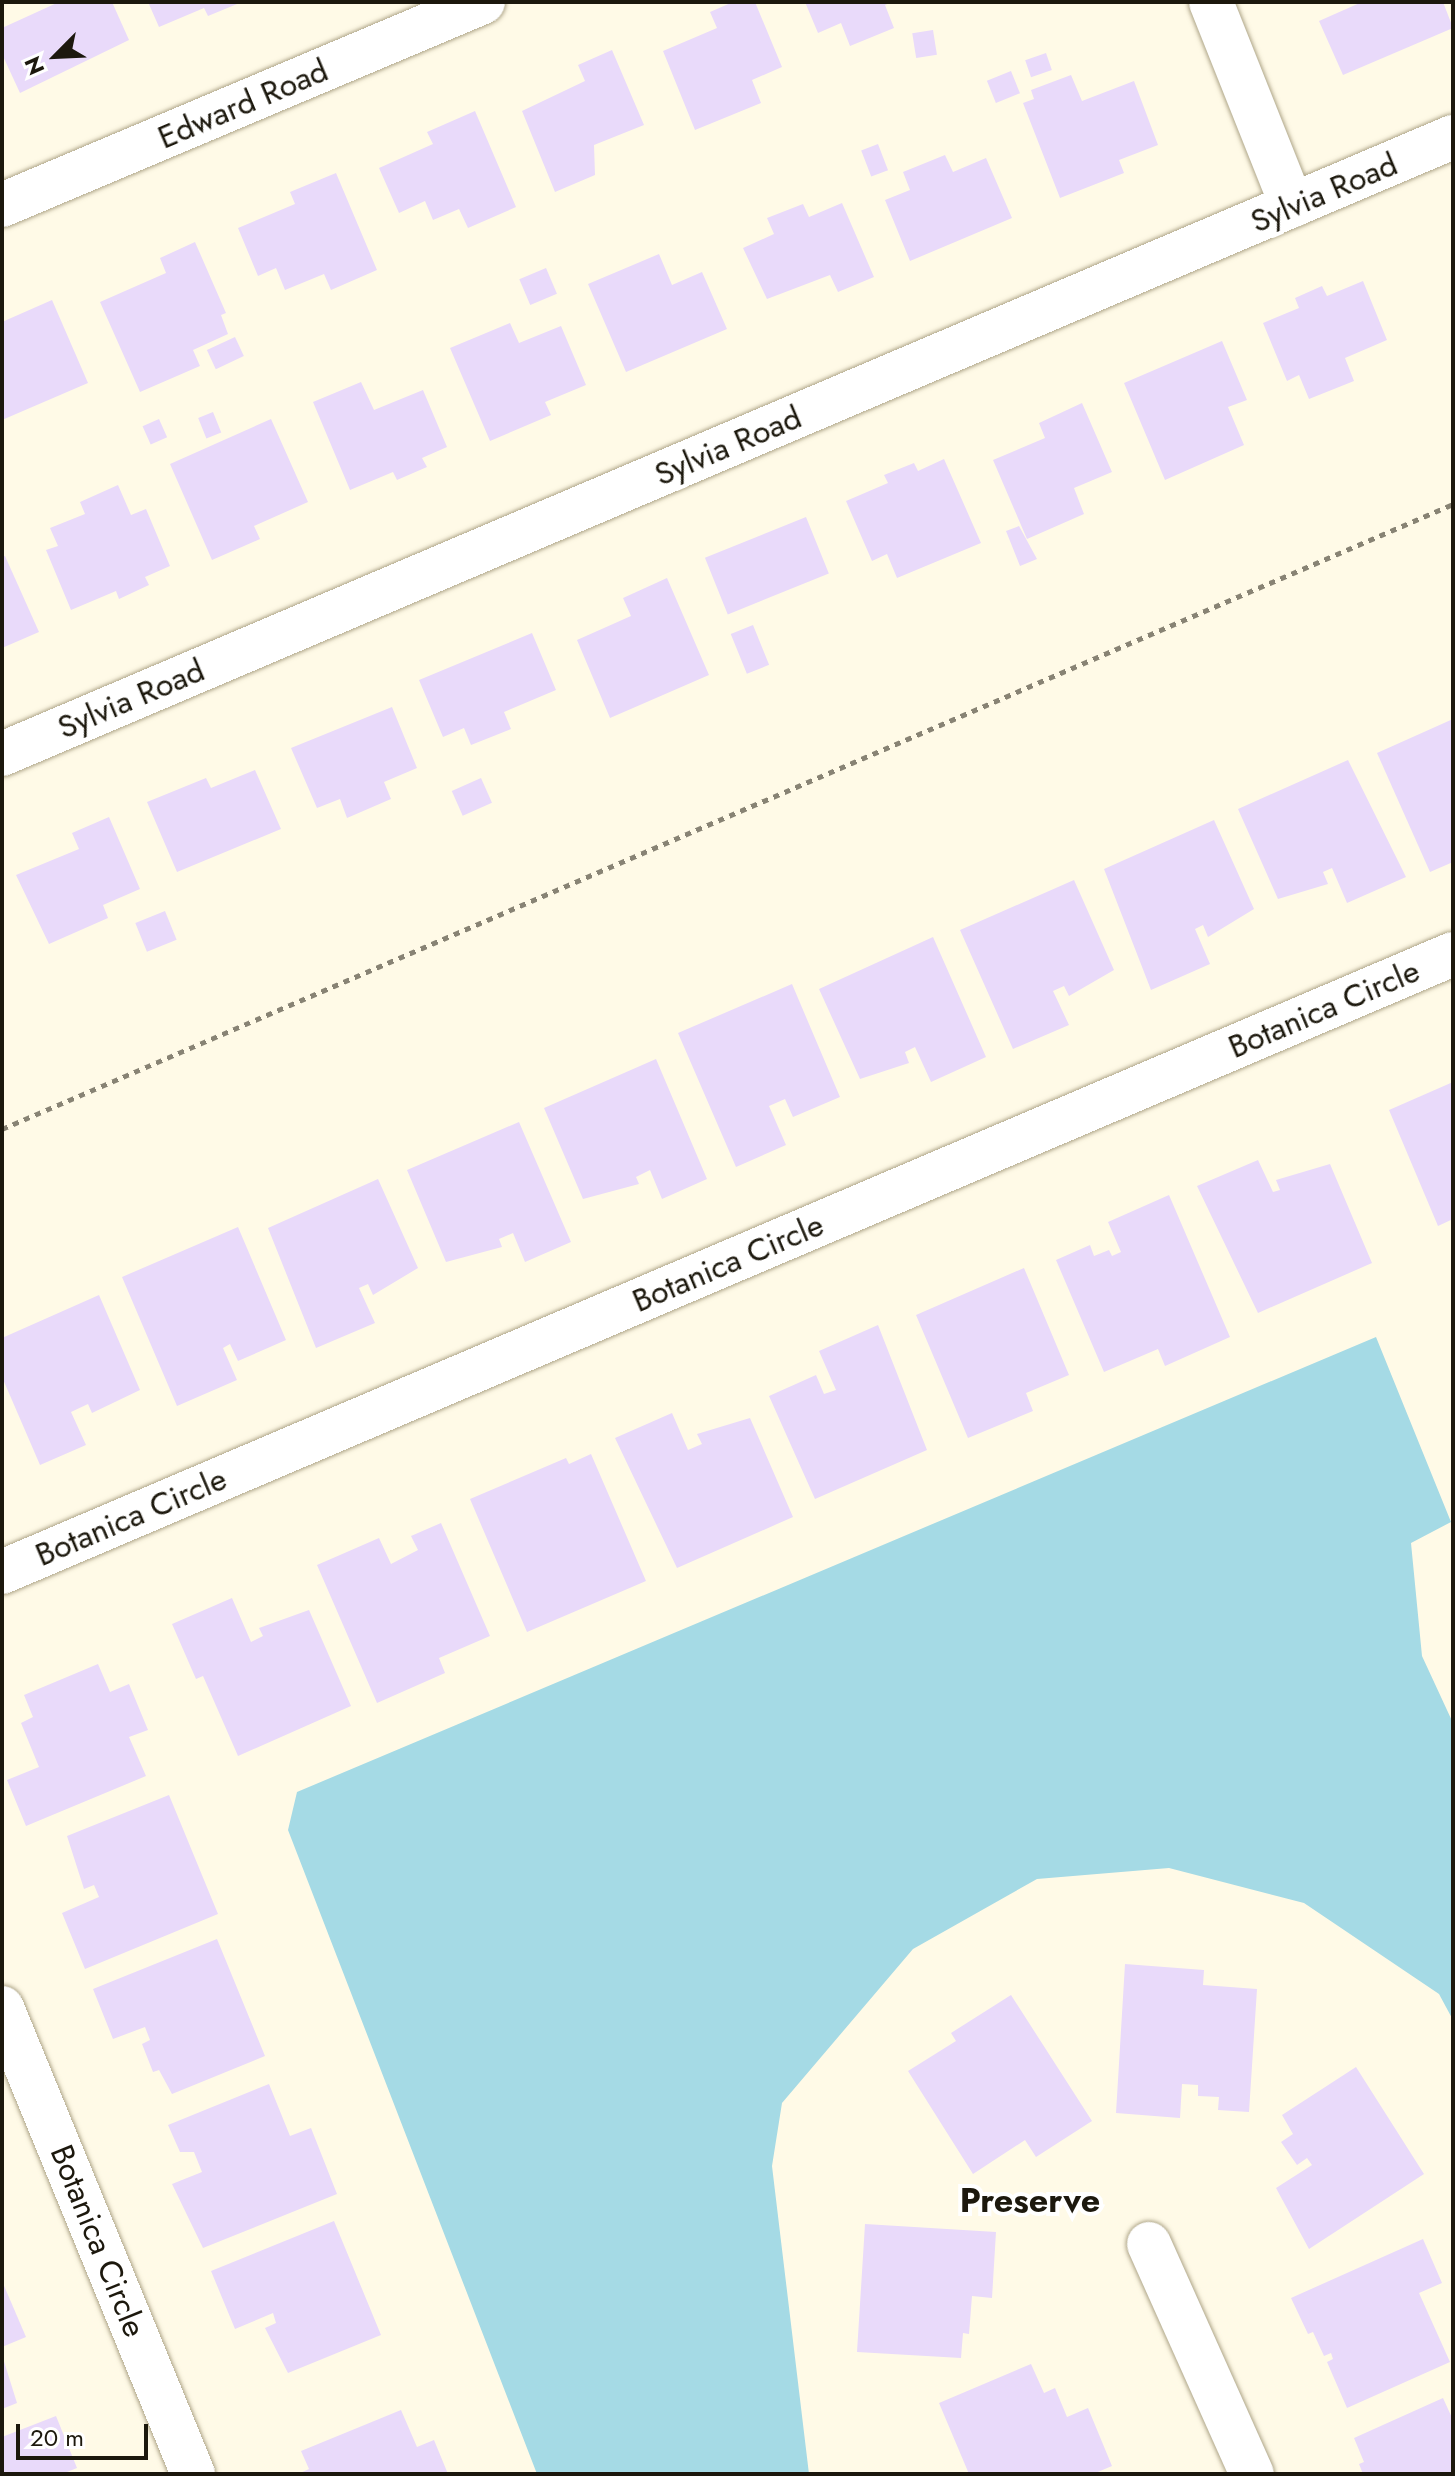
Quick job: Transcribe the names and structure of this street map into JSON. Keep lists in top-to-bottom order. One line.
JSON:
{"streets":{"street":["Edward Road","Sylvia Road","Botanica Circle"]},"districts":["Preserve"],"scale_bar":"20 m","north":"bottom left"}
